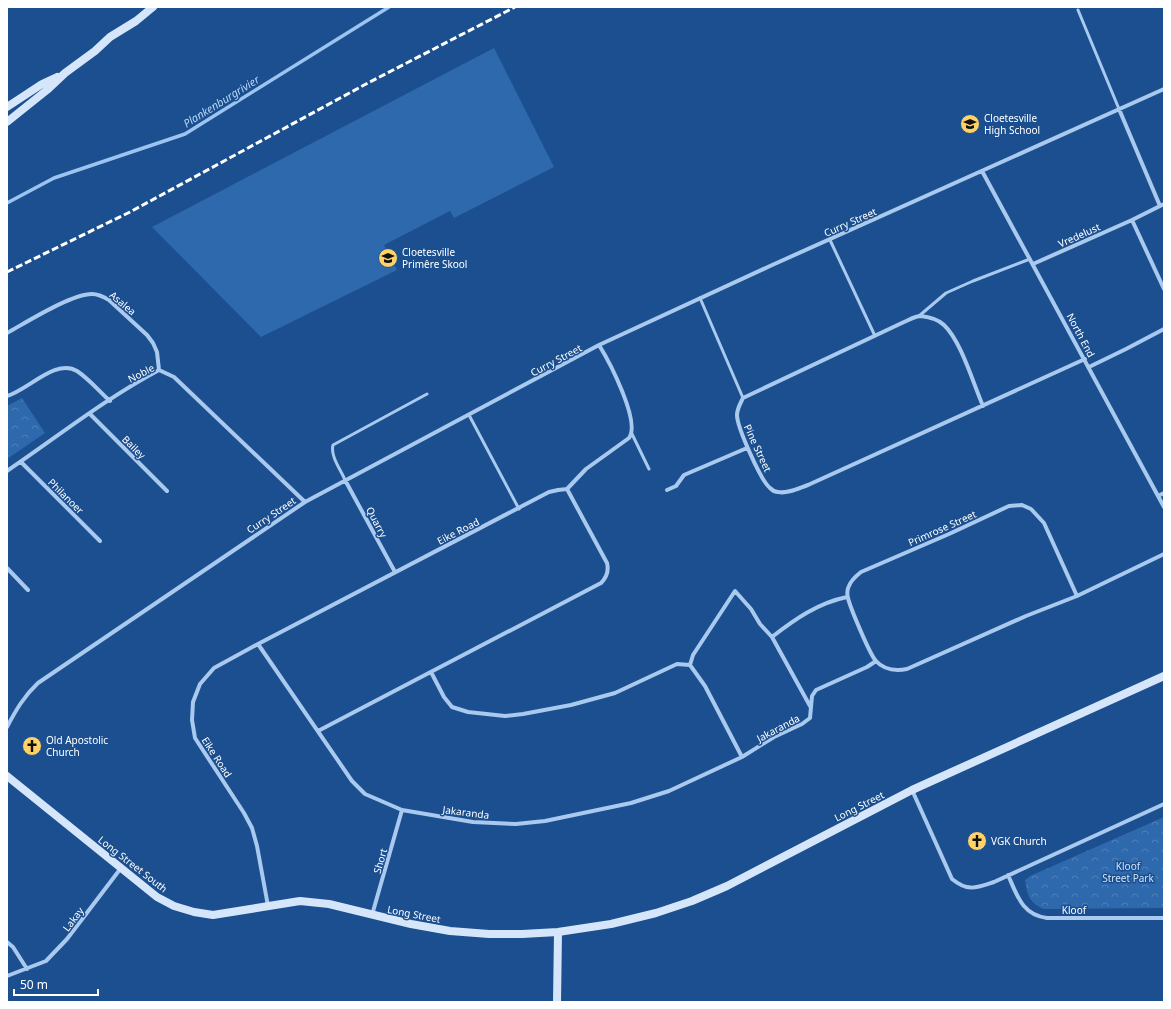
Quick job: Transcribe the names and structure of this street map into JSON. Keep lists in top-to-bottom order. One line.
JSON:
{"streets":{"street":["Curry Street","Vredelust","Asalea","North End","Noble","Bailey","Pine Street","Philanoer","Quarry","Primrose Street","Eike Road","Jakaranda","Long Street","Short","Long Street South","Kloof","Lakay"]},"crossings":[["Curry Street","North End"],["Curry Street","Noble"],["Curry Street","Quarry"],["Vredelust","North End"],["Asalea","Noble"],["North End","Pine Street"],["Noble","Bailey"],["Noble","Philanoer"],["Quarry","Eike Road"],["Eike Road","Jakaranda"],["Eike Road","Long Street"],["Eike Road","Long Street South"],["Jakaranda","Short"],["Long Street","Short"],["Long Street","Long Street South"],["Long Street South","Lakay"]],"water":["Plankenburgrivier"],"parks":["Kloof Street Park"],"places":{"school or university":["Cloetesville High School","Cloetesville Primêre Skool"],"church":["Old Apostolic Church","VGK Church"]},"scale_bar":"50 m"}
